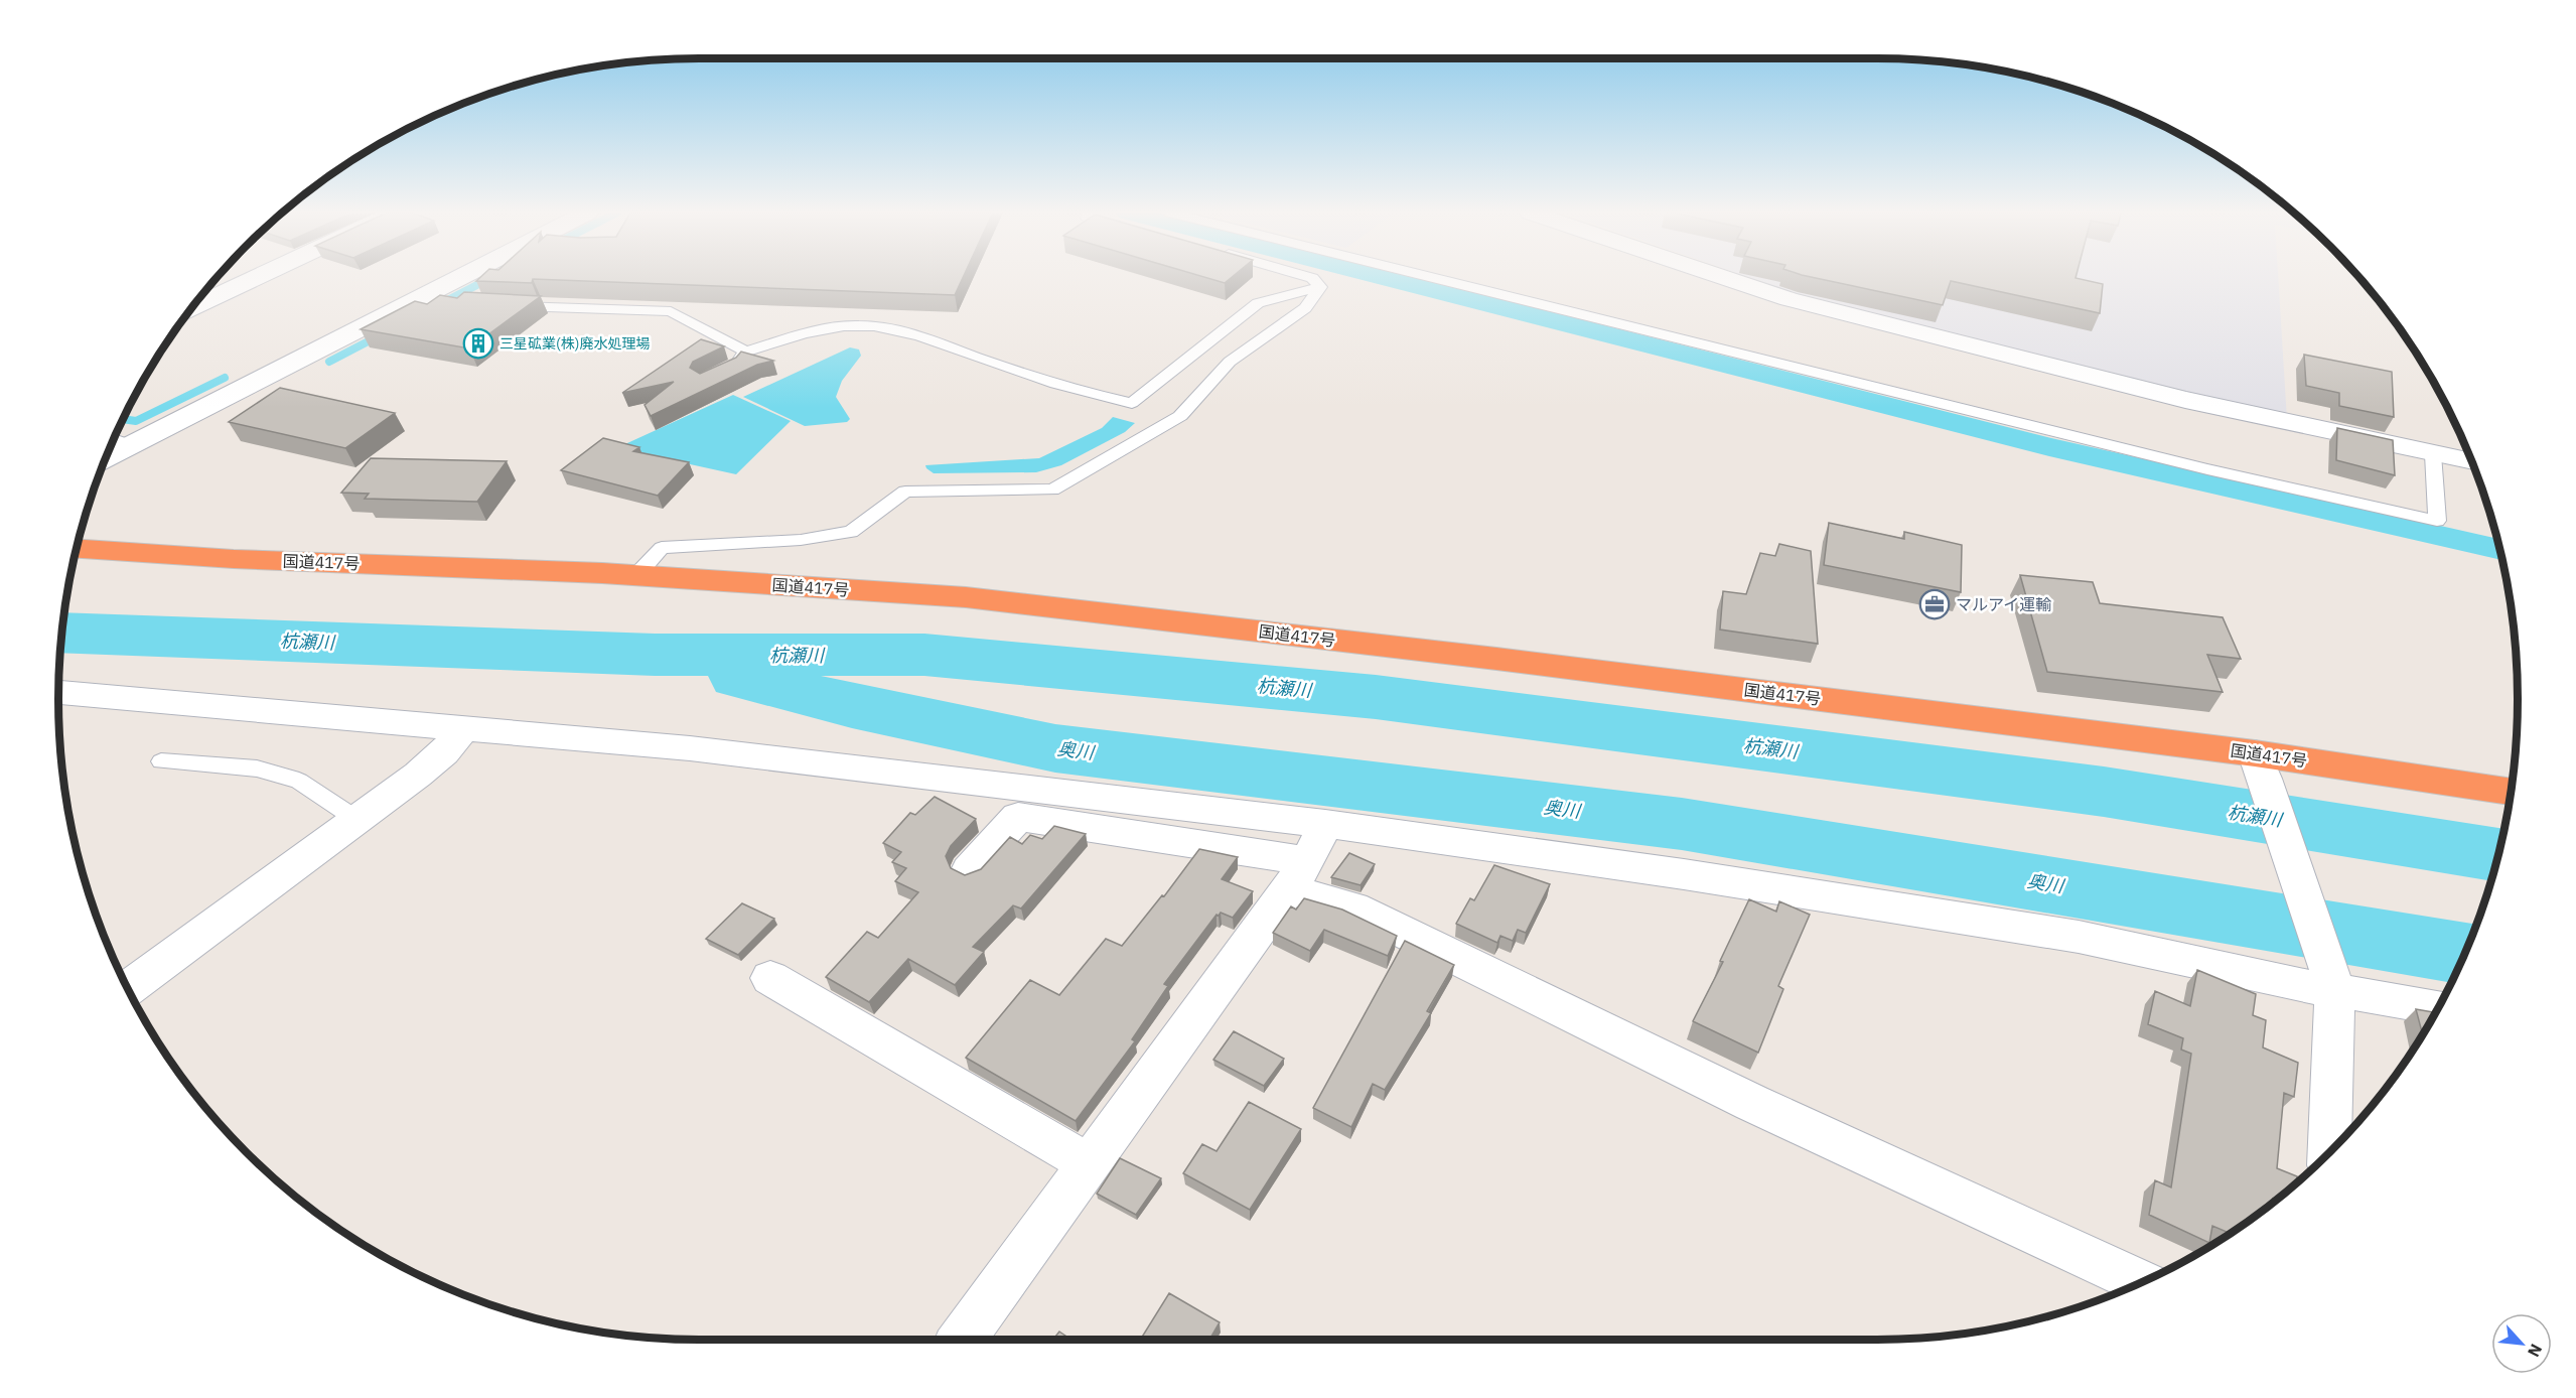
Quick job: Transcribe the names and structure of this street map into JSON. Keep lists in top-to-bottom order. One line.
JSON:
{"streets":{"highway":["国道417号"]},"water":["杭瀬川","奥川"],"places":{"building":["三星砿業(株)廃水処理場"],"office":["マルアイ運輸"]},"north":"bottom right"}
